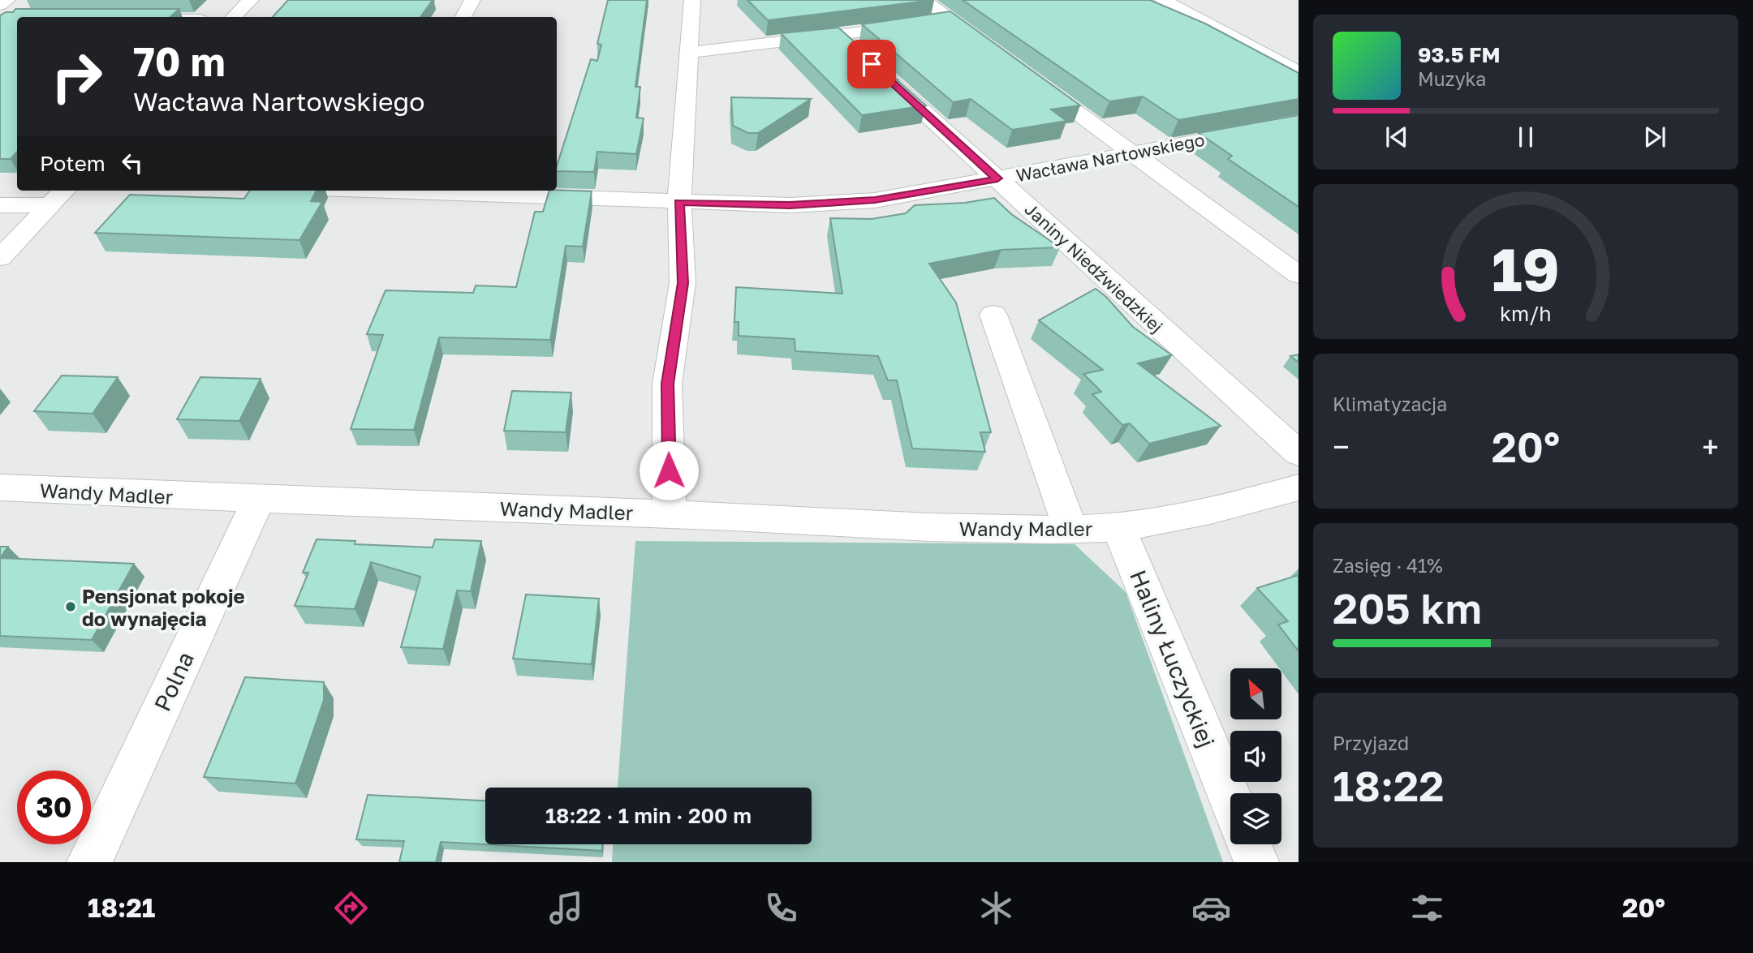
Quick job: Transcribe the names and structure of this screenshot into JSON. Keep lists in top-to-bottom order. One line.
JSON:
{"streets":{"street":["Wacława Nartowskiego","Janiny Niedźwiedzkiej","Wandy Madler","Haliny Łuczyckiej","Polna"]},"crossings":[["Wacława Nartowskiego","Janiny Niedźwiedzkiej"],["Wandy Madler","Haliny Łuczyckiej"],["Wandy Madler","Polna"]],"places":["Pensjonat pokoje do wynajęcia"],"north":"top left","page":{"turn":["70 m","Wacława Nartowskiego"],"song":["93.5 FM","Muzyka"],"then":"Potem","tile":["Klimatyzacja",["Zasięg · 41%","205 km"],["Przyjazd","18:22"]],"heat":["−","20°","+"],"limit":"30","trip":"18:22 · 1 min · 200 m","tabs":["18:21","20°"],"gauge":["19","km/h"]}}
